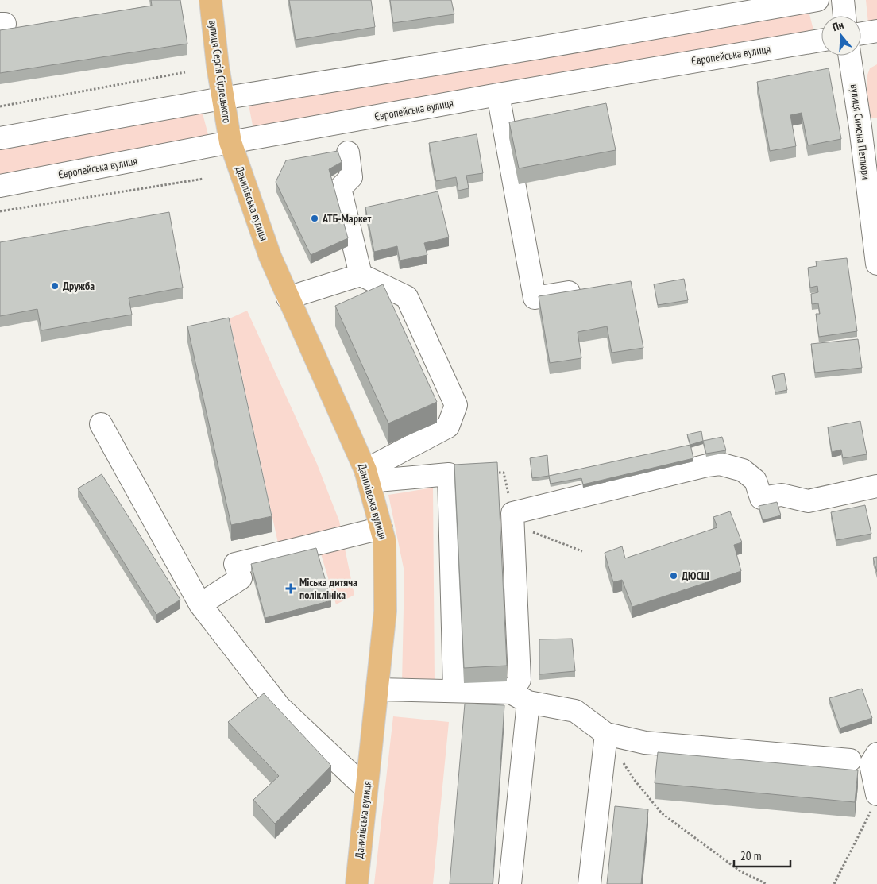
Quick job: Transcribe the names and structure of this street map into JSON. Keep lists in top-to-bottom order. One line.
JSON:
{"streets":{"main road":["вулиця Сергія Сідлецького","Данилівська вулиця"],"street":["Європейська вулиця","вулиця Симона Петлюри"]},"crossings":[["Європейська вулиця","вулиця Сергія Сідлецького"],["Європейська вулиця","Данилівська вулиця"],["вулиця Сергія Сідлецького","Данилівська вулиця"]],"places":{"other":["АТБ-Маркет","Дружба","ДЮСШ"],"health":["Міська дитяча поліклініка"]},"scale_bar":"20 m","north":"top"}
